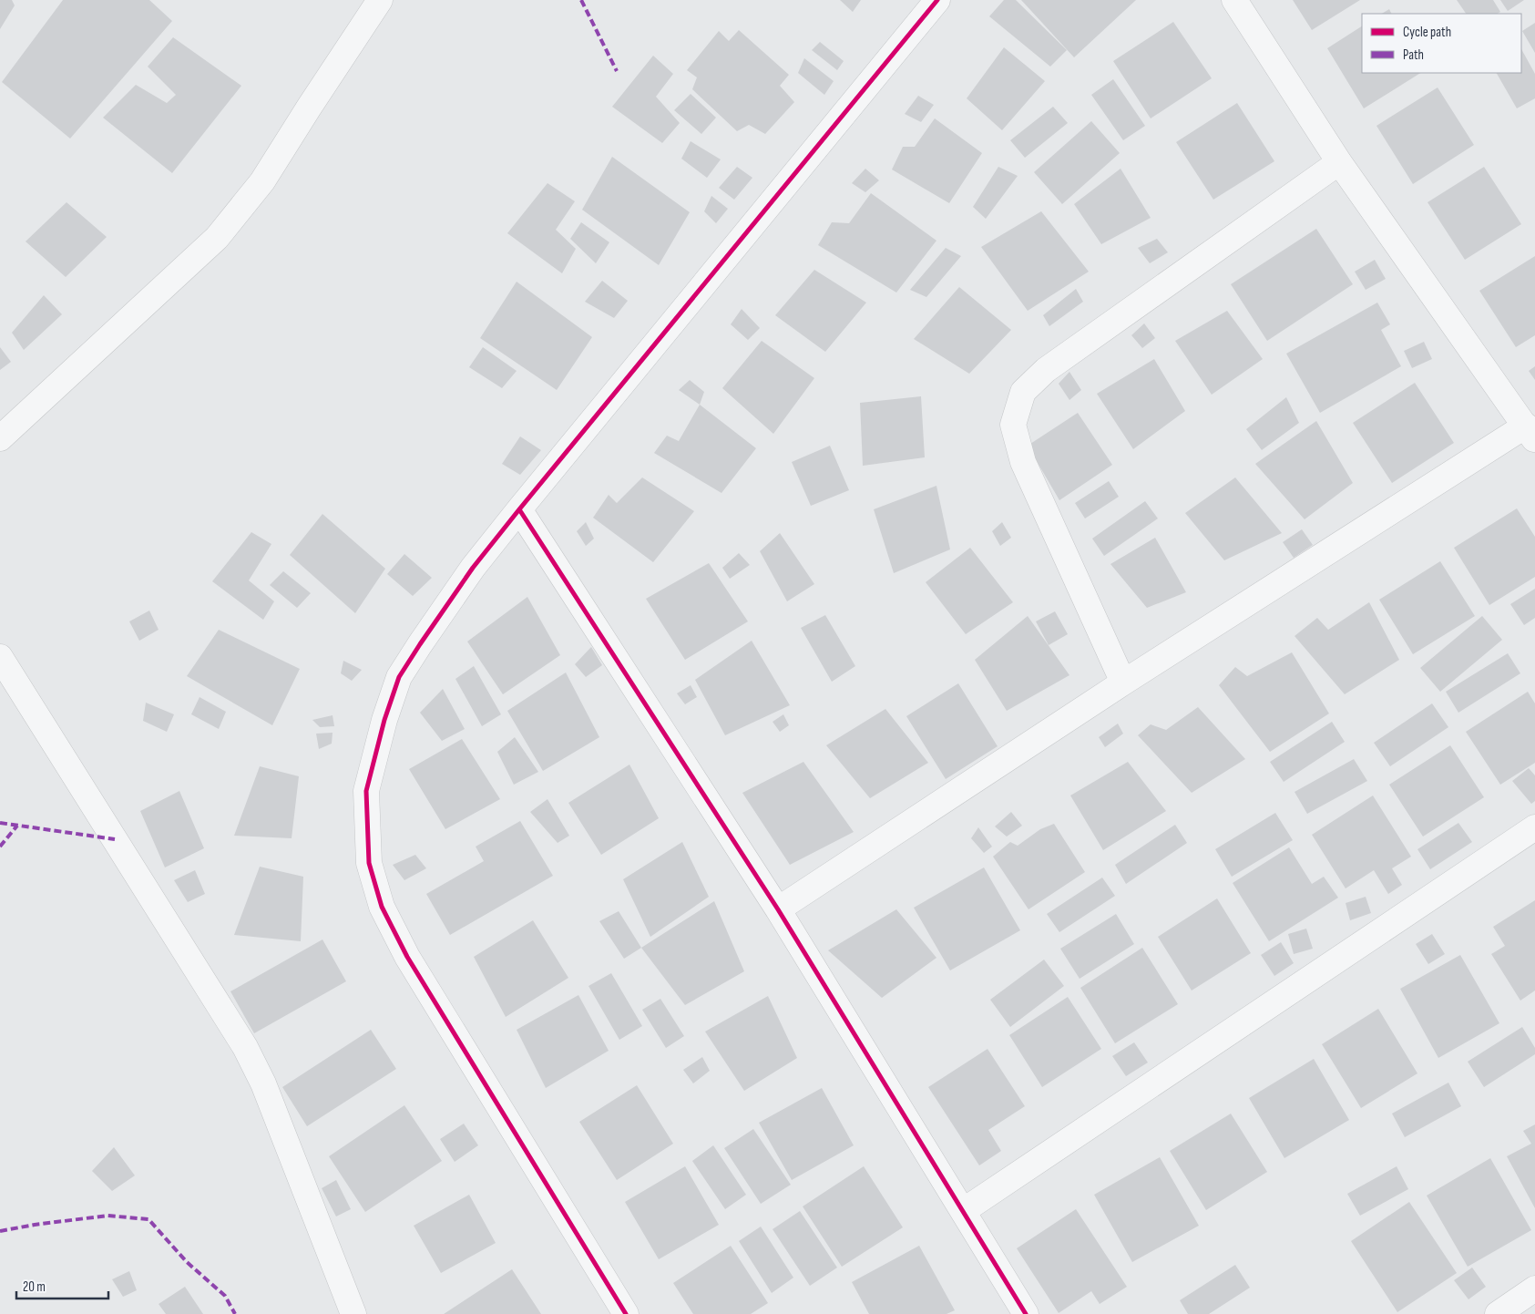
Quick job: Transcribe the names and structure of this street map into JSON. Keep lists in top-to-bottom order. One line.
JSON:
{"legend":["Cycle path","Path"],"scale_bar":"20 m"}
